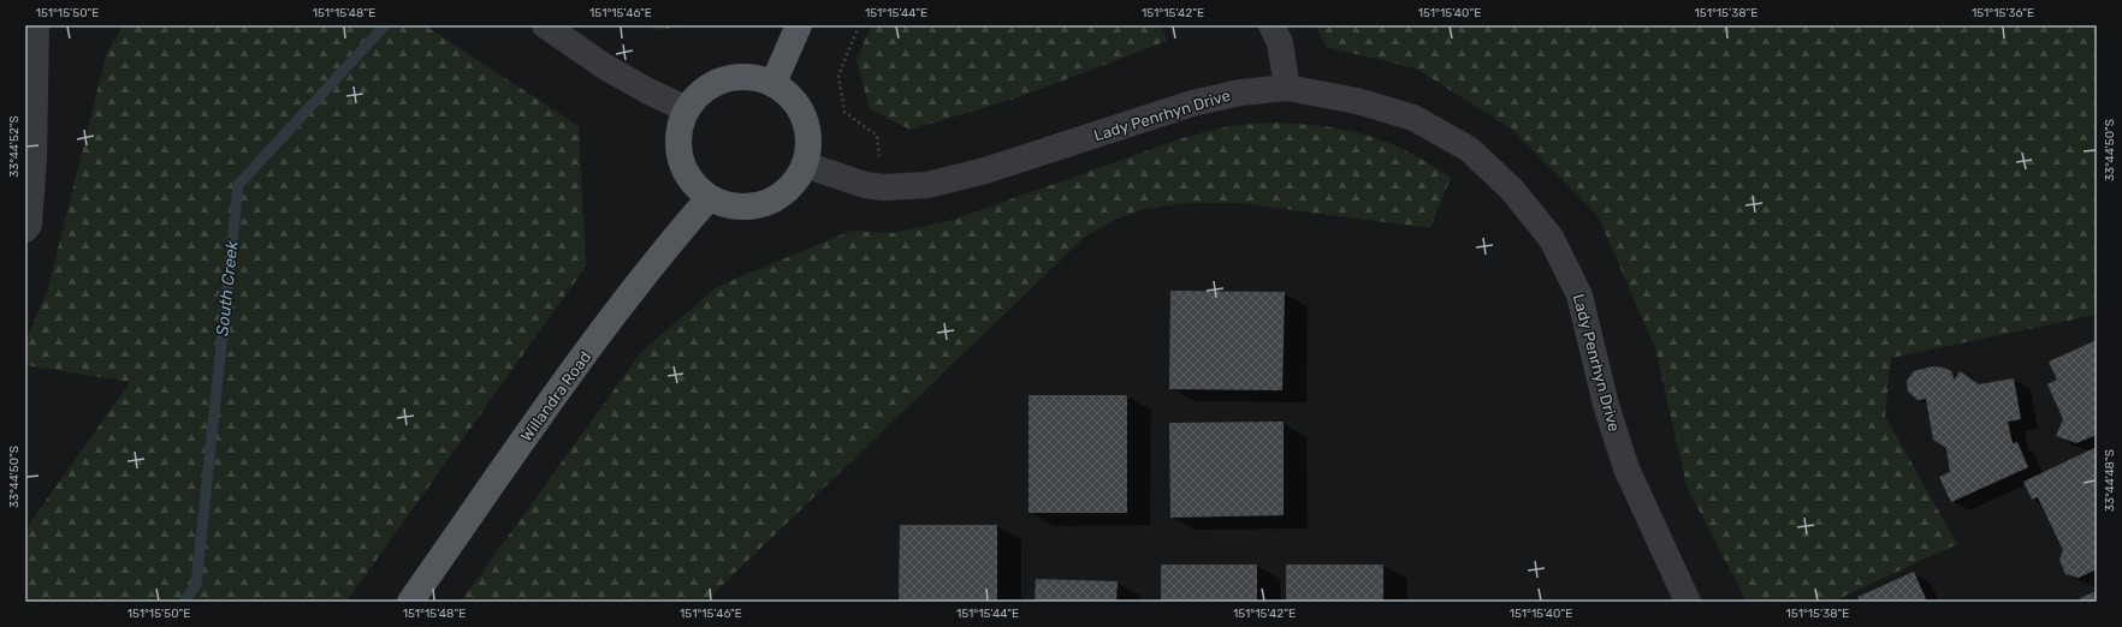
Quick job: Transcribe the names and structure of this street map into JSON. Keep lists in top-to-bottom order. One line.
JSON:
{"streets":{"main road":["Willandra Road"],"street":["Lady Penrhyn Drive"]},"crossings":[["Lady Penrhyn Drive","Willandra Road"]],"water":["South Creek"],"coordinates":["151°15'50\"E","151°15'48\"E","151°15'46\"E","151°15'44\"E","151°15'42\"E","151°15'40\"E","151°15'38\"E","151°15'36\"E","33°44'52\"S","33°44'50\"S","33°44'48\"S"]}
